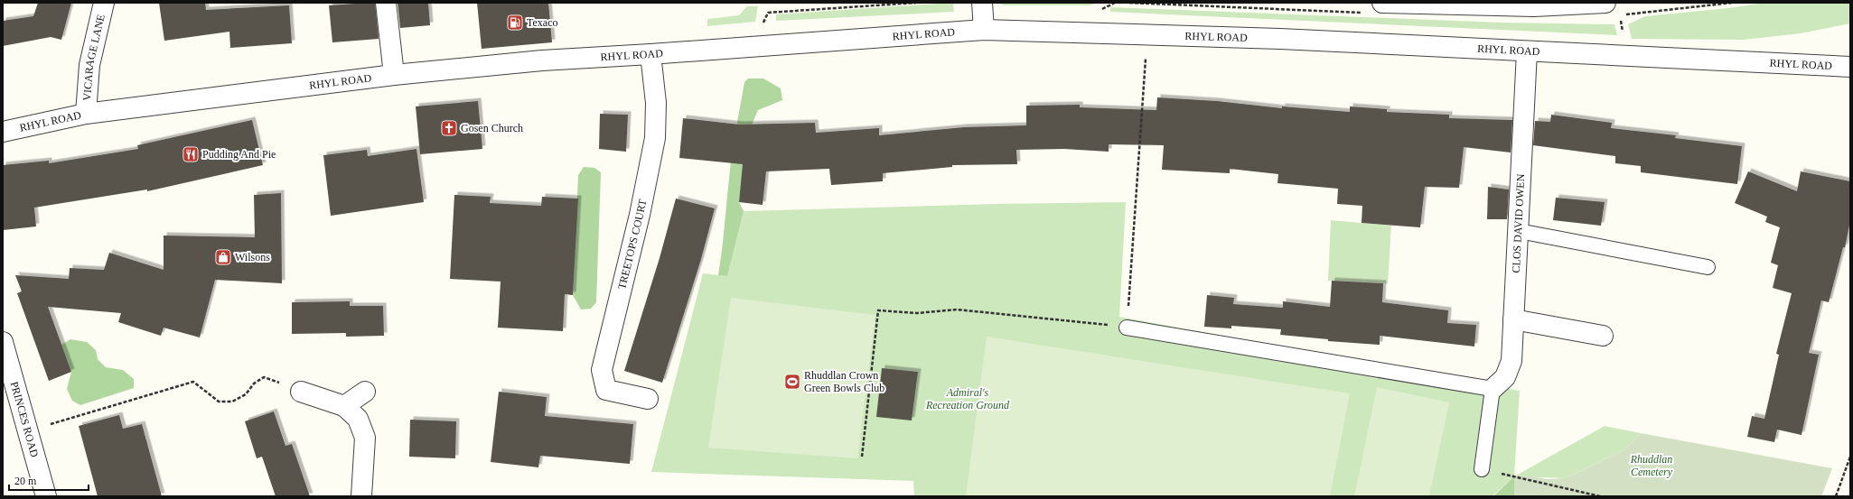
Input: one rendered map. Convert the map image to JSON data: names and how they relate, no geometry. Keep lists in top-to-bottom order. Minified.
{"streets":{"street":["RHYL ROAD","VICARAGE LANE","CLOS DAVID OWEN","TREETOPS COURT","PRINCES ROAD"]},"crossings":[["RHYL ROAD","VICARAGE LANE"],["RHYL ROAD","CLOS DAVID OWEN"],["RHYL ROAD","TREETOPS COURT"]],"parks":["Admiral's Recreation Ground","Rhuddlan Cemetery"],"places":{"fuel station":["Texaco"],"church":["Gosen Church"],"restaurant":["Pudding And Pie"],"shop":["Wilsons"],"sports":["Rhuddlan Crown Green Bowls Club"]},"scale_bar":"20 m"}
